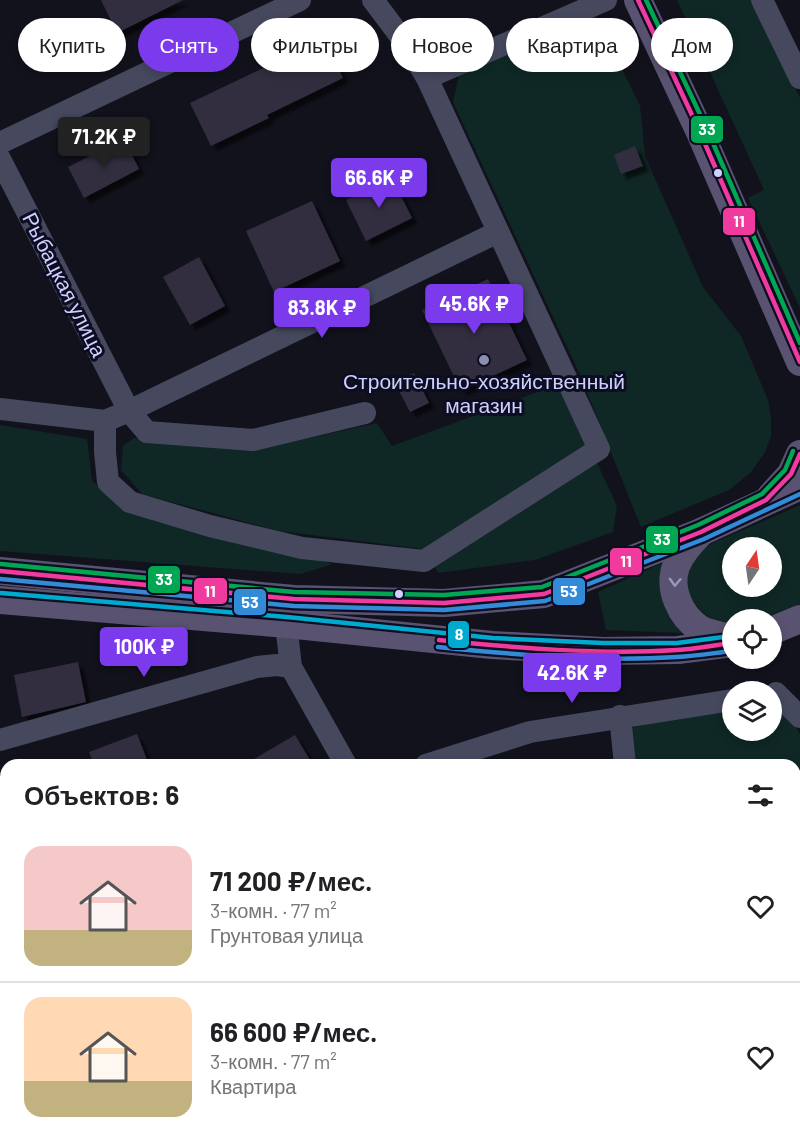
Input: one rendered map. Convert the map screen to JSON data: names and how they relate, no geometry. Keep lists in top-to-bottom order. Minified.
{"streets":{"street":["Рыбацкая улица"]},"places":["Строительно-хозяйственный магазин"],"lines":["transit line 11","transit line 33","transit line 53","transit line 8"],"north":"top","page":{"chip":["Купить","Снять","Фильтры","Новое","Квартира","Дом"],"price":["71.2K ₽","66.6K ₽","45.6K ₽","83.8K ₽","100K ₽","42.6K ₽"],"heading":"Объектов: 6","list":[{"name":"71 200 ₽/мес.","note":"3-комн. · 77 m² · Грунтовая улица"},{"name":"66 600 ₽/мес.","note":"3-комн. · 77 m² · Квартира"}]}}
